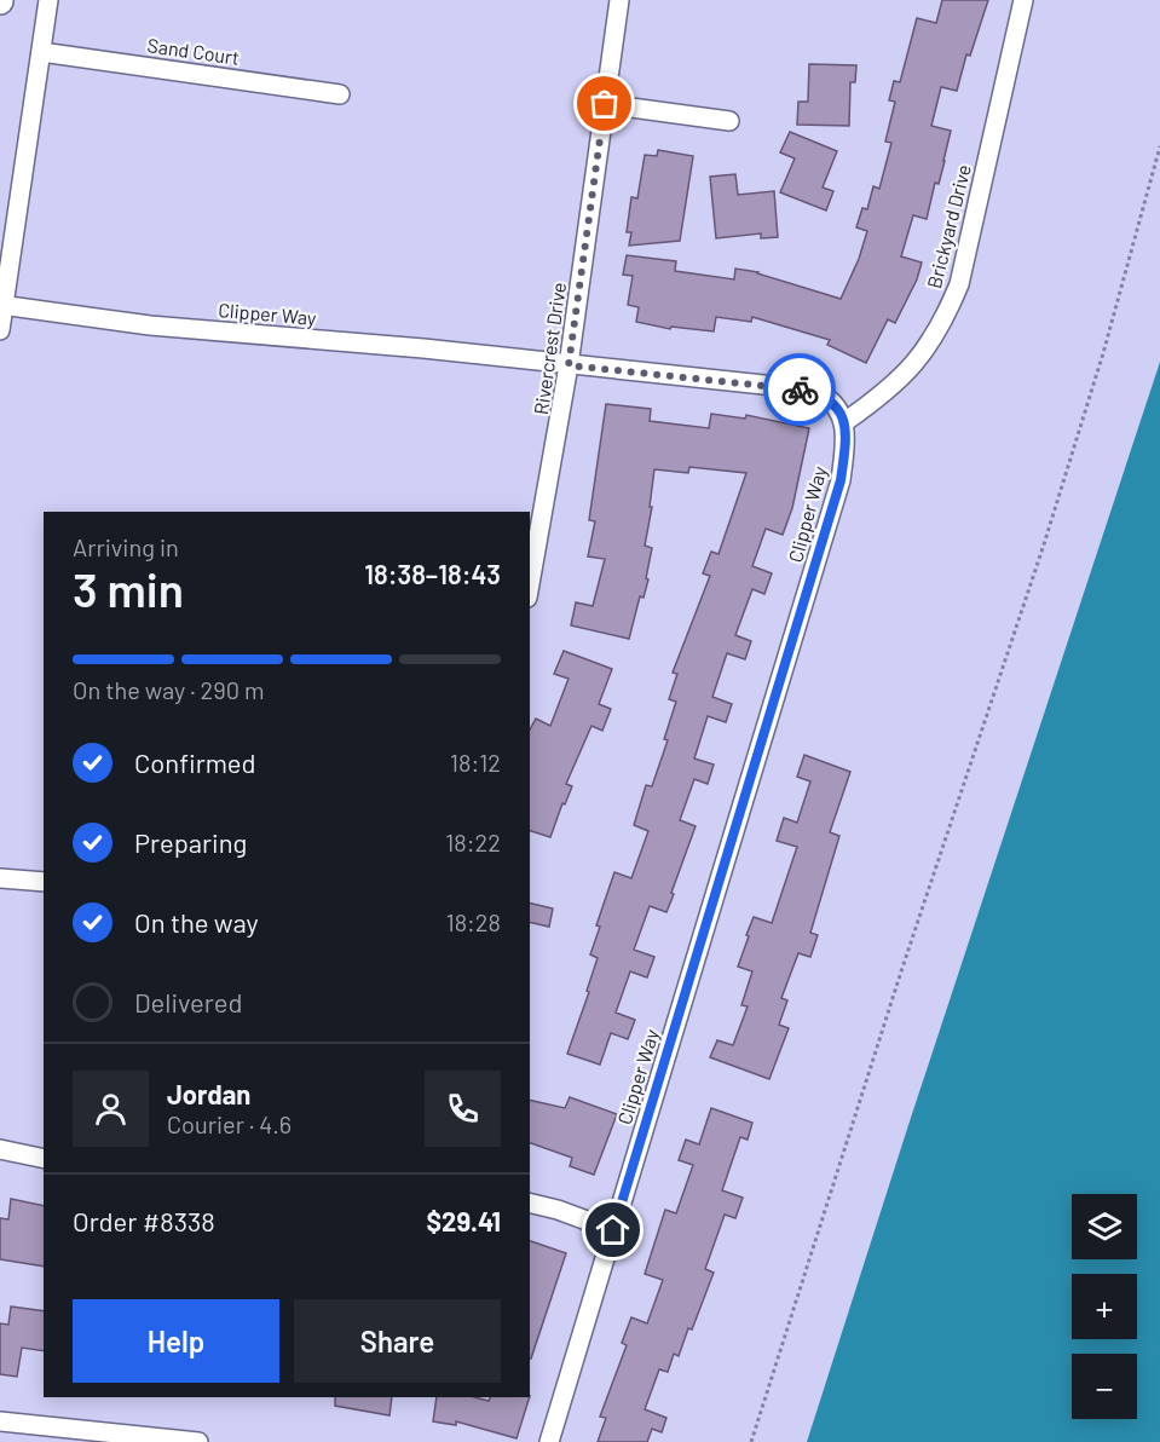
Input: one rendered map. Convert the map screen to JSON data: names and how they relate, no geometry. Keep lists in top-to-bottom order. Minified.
{"streets":{"street":["Sand Court","Brickyard Drive","Clipper Way","Rivercrest Drive"]},"crossings":[["Brickyard Drive","Clipper Way"],["Clipper Way","Rivercrest Drive"]],"page":{"heading":["3 min","Arriving in","18:38–18:43"],"panel":["Jordan","Courier · 4.6","Order #8338","$29.41"],"bar":"On the way · 290 m","list":[["Confirmed","18:12"],["Preparing","18:22"],["On the way","18:28"],"Delivered"],"map_buttons":["+","−"],"buttons":["Help","Share"]}}
